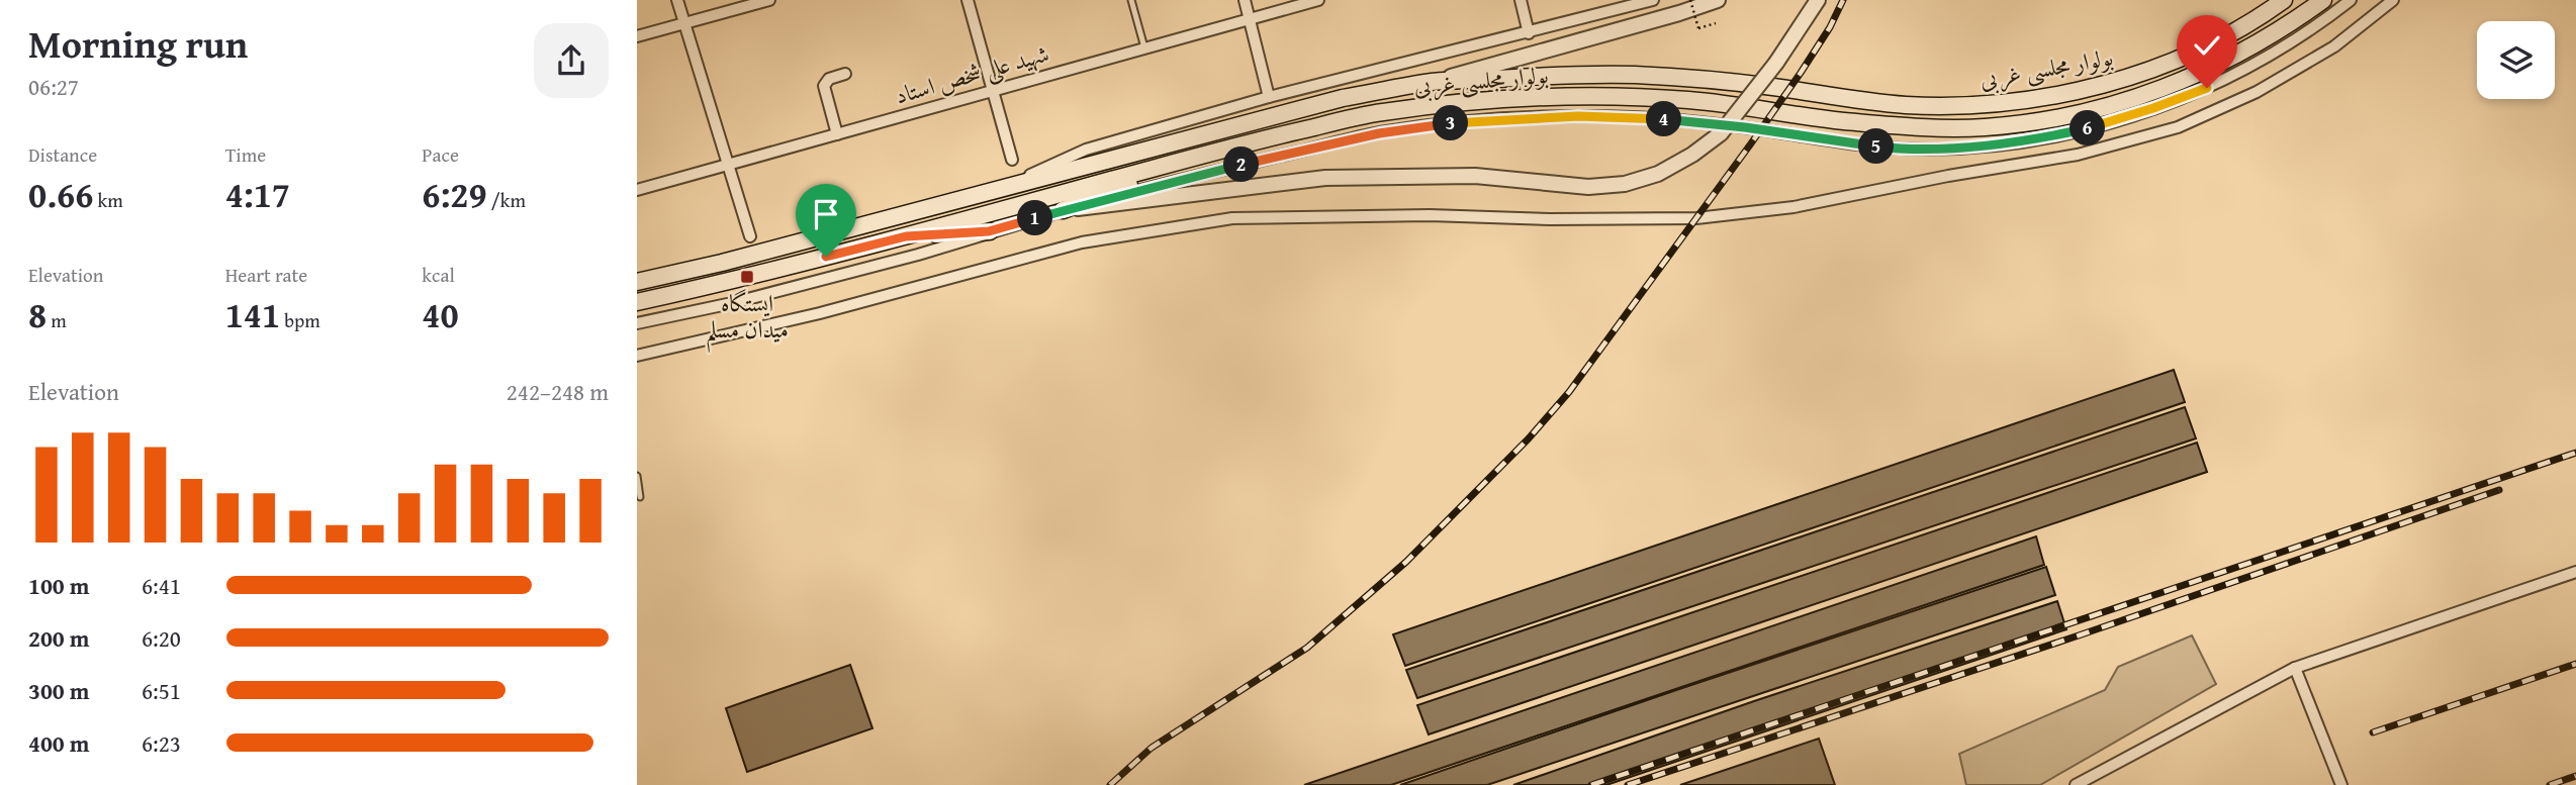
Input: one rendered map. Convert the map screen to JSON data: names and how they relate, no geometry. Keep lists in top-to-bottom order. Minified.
{"streets":{"main road":["بولوار مجلسی غربی"],"street":["شهید علی شخص استاد"]},"places":{"transit":["ایستگاه میدان مسلم"]},"page":{"heading":["Morning run","06:27"],"pins":["4","3","6","5","2","1"],"stats":[["Distance","0.66 km"],["Time","4:17"],["Pace","6:29 /km"],["Elevation","8 m"],["Heart rate","141 bpm"],["kcal","40"]],"chart":["Elevation","242–248 m"],"list":[{"name":"100 m","note":"6:41"},{"name":"200 m","note":"6:20"},{"name":"300 m","note":"6:51"},{"name":"400 m","note":"6:23"}]}}
